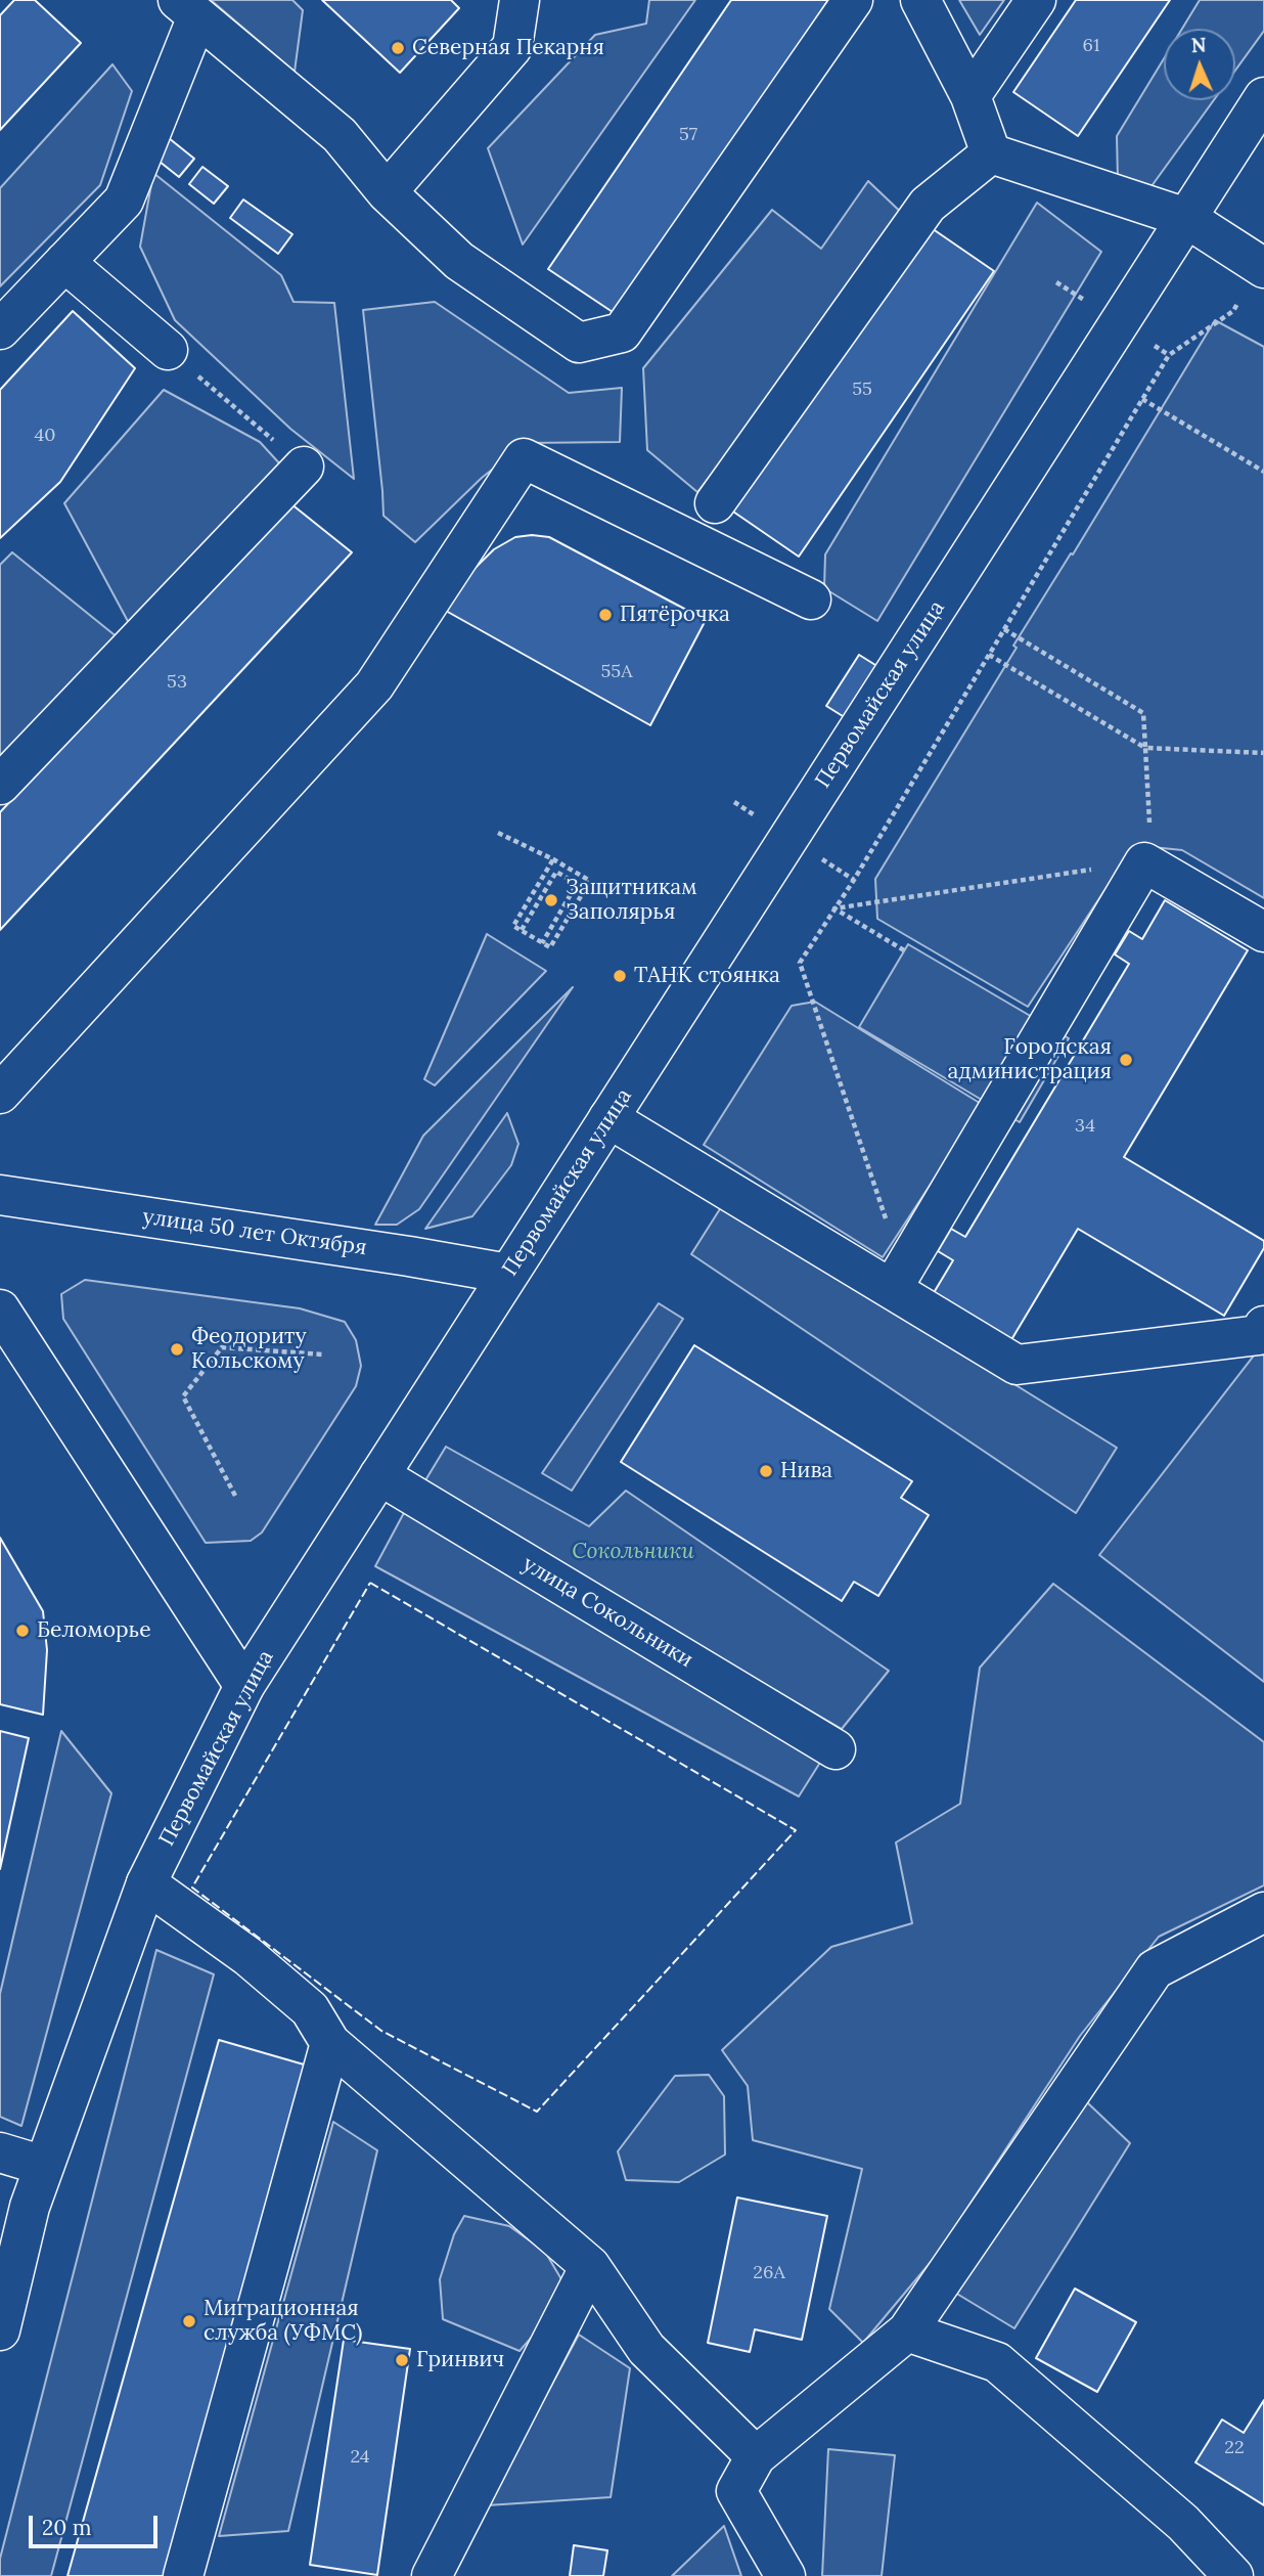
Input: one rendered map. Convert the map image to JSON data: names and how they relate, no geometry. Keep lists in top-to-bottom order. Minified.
{"streets":{"main road":["Первомайская улица","улица 50 лет Октября","улица Сокольники"]},"crossings":[["Первомайская улица","улица 50 лет Октября"],["Первомайская улица","улица Сокольники"]],"parks":["Сокольники"],"places":["Северная Пекарня","Пятёрочка","Защитникам Заполярья","ТАНК стоянка","Городская администрация","Феодориту Кольскому","Нива","Беломорье","Миграционная служба (УФМС)","Гринвич"],"house_numbers":["61","57","55","40","55А","53","34","26А","22","24"],"scale_bar":"20 m","north":"top"}
